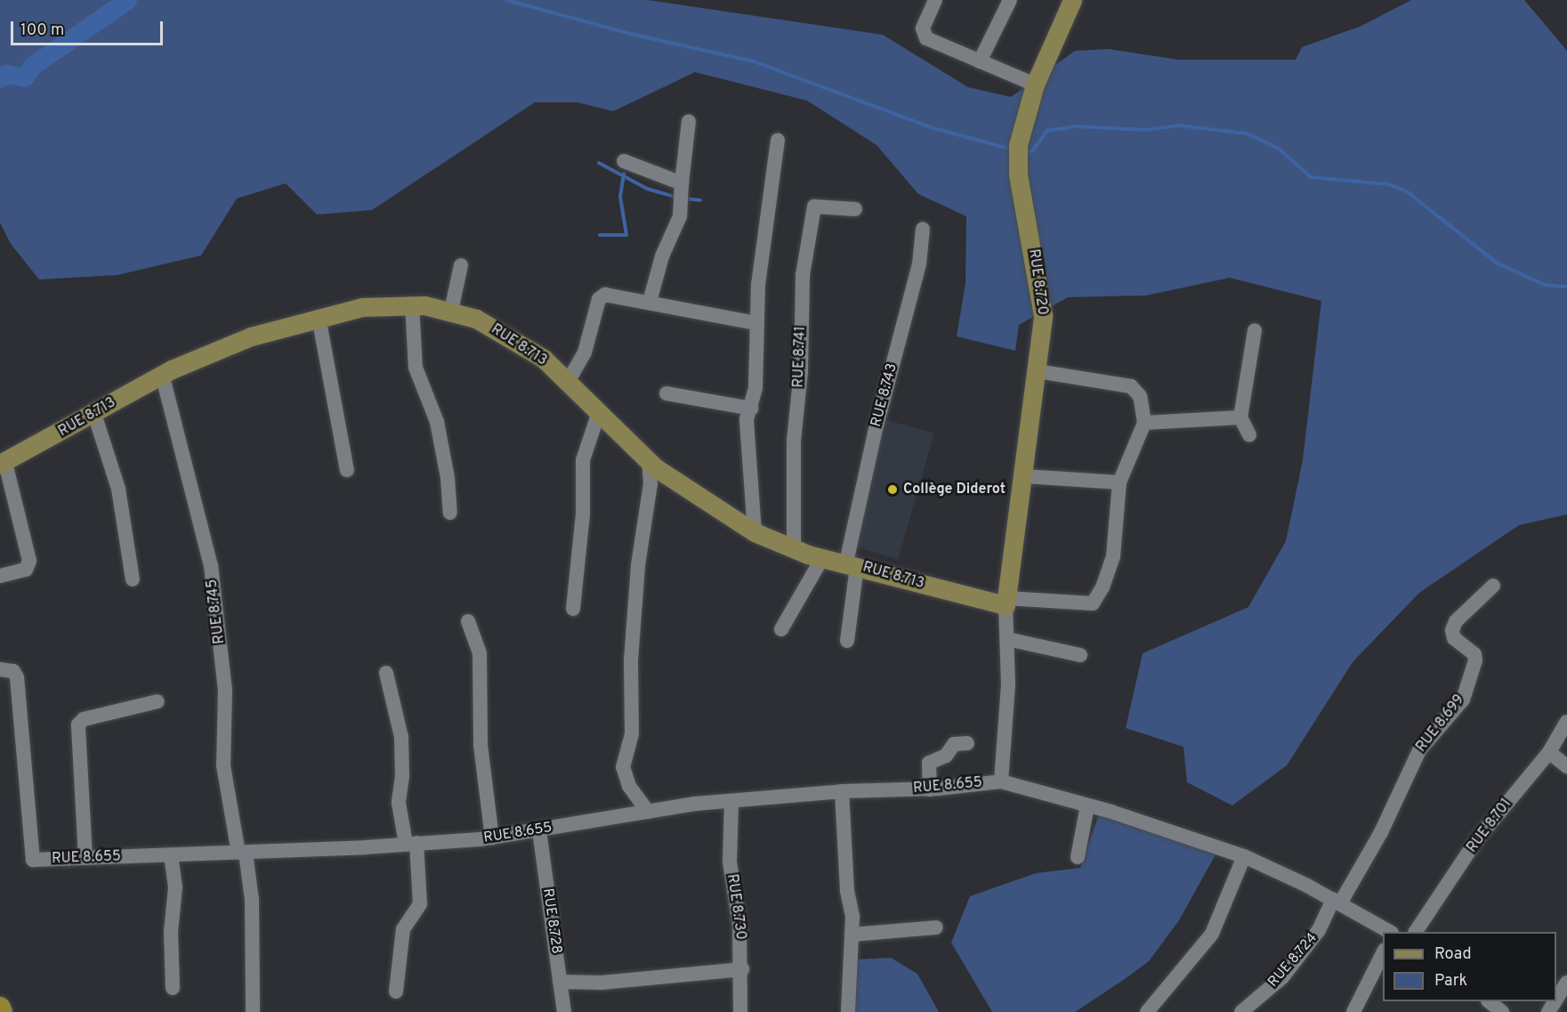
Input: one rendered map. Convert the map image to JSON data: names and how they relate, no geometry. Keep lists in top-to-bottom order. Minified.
{"streets":{"main road":["RUE 8.720","RUE 8.713"],"street":["RUE 8.741","RUE 8.743","RUE 8.745","RUE 8.699","RUE 8.655","RUE 8.701","RUE 8.730","RUE 8.728","RUE 8.724"]},"crossings":[["RUE 8.720","RUE 8.713"],["RUE 8.720","RUE 8.655"],["RUE 8.713","RUE 8.741"],["RUE 8.713","RUE 8.743"],["RUE 8.713","RUE 8.745"],["RUE 8.713","RUE 8.655"],["RUE 8.745","RUE 8.655"],["RUE 8.699","RUE 8.655"],["RUE 8.699","RUE 8.724"],["RUE 8.655","RUE 8.730"],["RUE 8.655","RUE 8.728"],["RUE 8.655","RUE 8.724"]],"places":["Collège Diderot"],"legend":["Road","Park"],"scale_bar":"100 m"}
